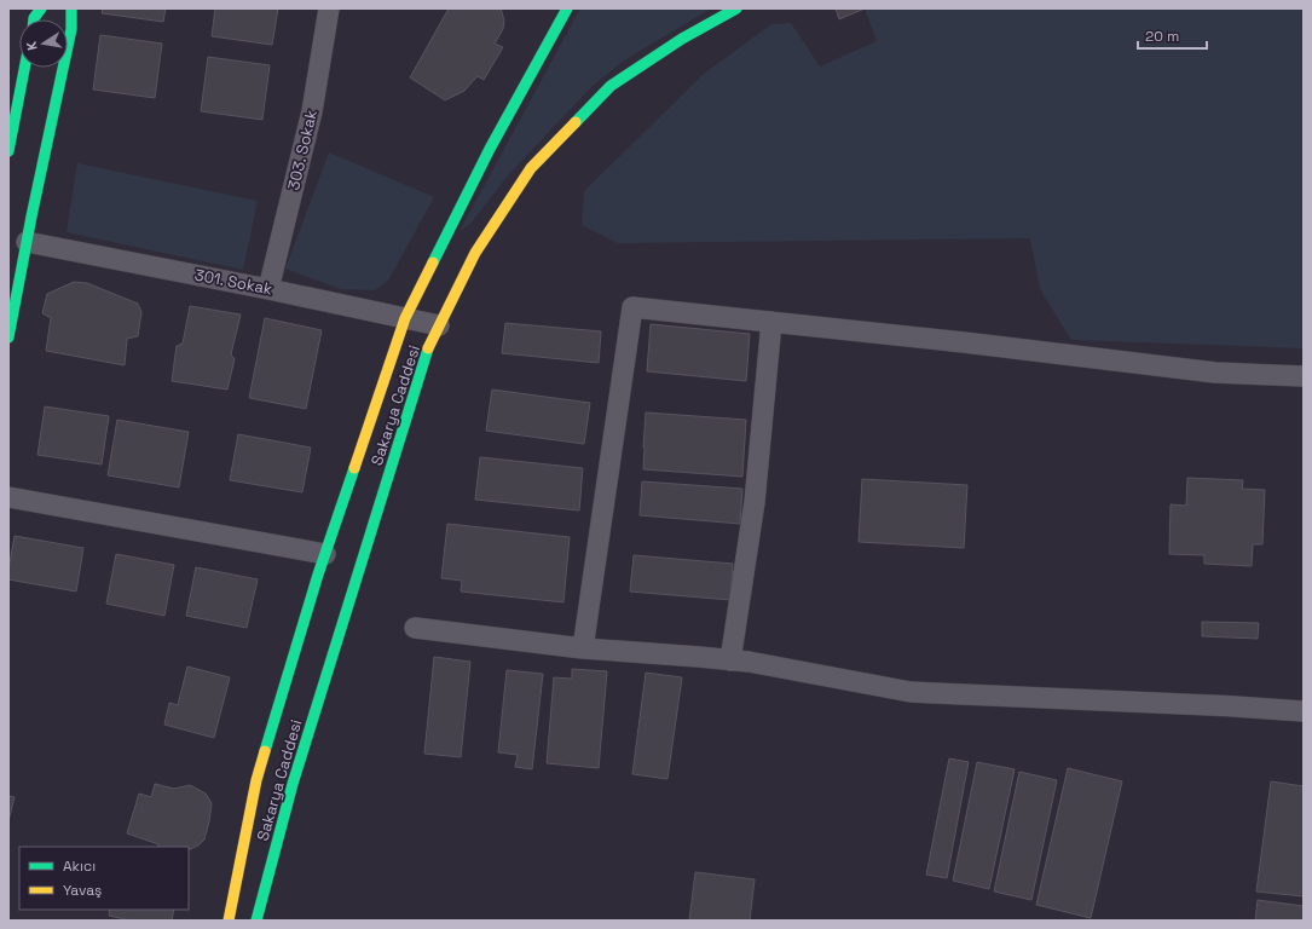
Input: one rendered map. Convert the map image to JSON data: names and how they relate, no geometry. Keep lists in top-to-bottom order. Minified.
{"streets":{"main road":["Sakarya Caddesi"],"street":["303. Sokak","301. Sokak"]},"crossings":[["303. Sokak","301. Sokak"],["301. Sokak","Sakarya Caddesi"]],"legend":["Akıcı","Yavaş"],"scale_bar":"20 m","north":"left"}
